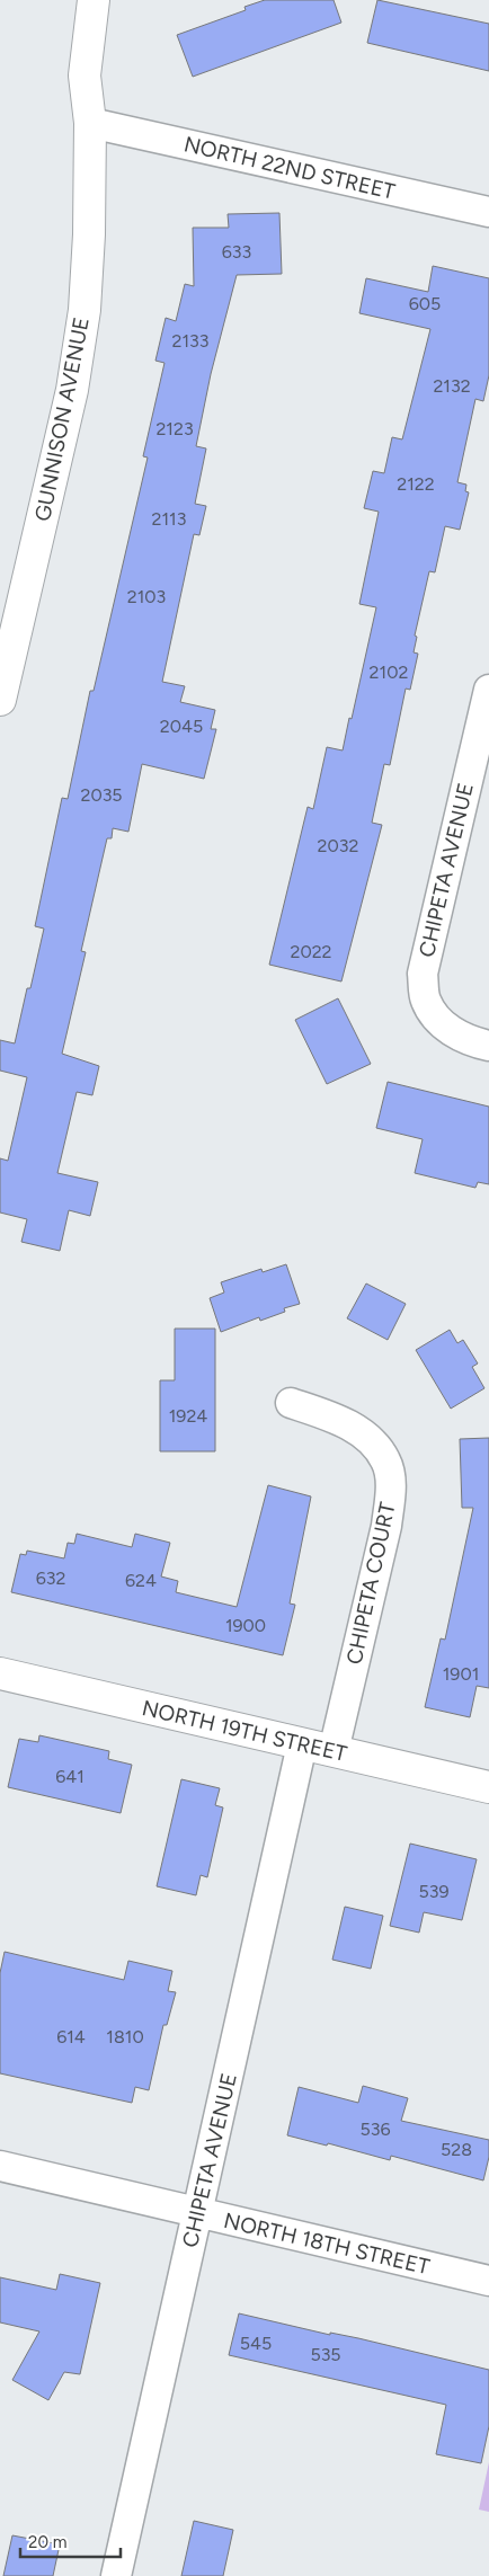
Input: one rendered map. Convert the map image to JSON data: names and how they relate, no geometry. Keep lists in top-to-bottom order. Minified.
{"streets":{"street":["NORTH 22ND STREET","GUNNISON AVENUE","CHIPETA AVENUE","CHIPETA COURT","NORTH 19TH STREET","NORTH 18TH STREET"]},"crossings":[["NORTH 22ND STREET","GUNNISON AVENUE"],["CHIPETA AVENUE","NORTH 19TH STREET"],["CHIPETA AVENUE","NORTH 18TH STREET"],["CHIPETA COURT","NORTH 19TH STREET"]],"house_numbers":["633","605","2133","2132","2123","2122","2113","2103","2102","2045","2035","2032","2022","1924","632","624","1900","1901","641","539","614","1810","536","528","545","535"],"scale_bar":"20 m"}
